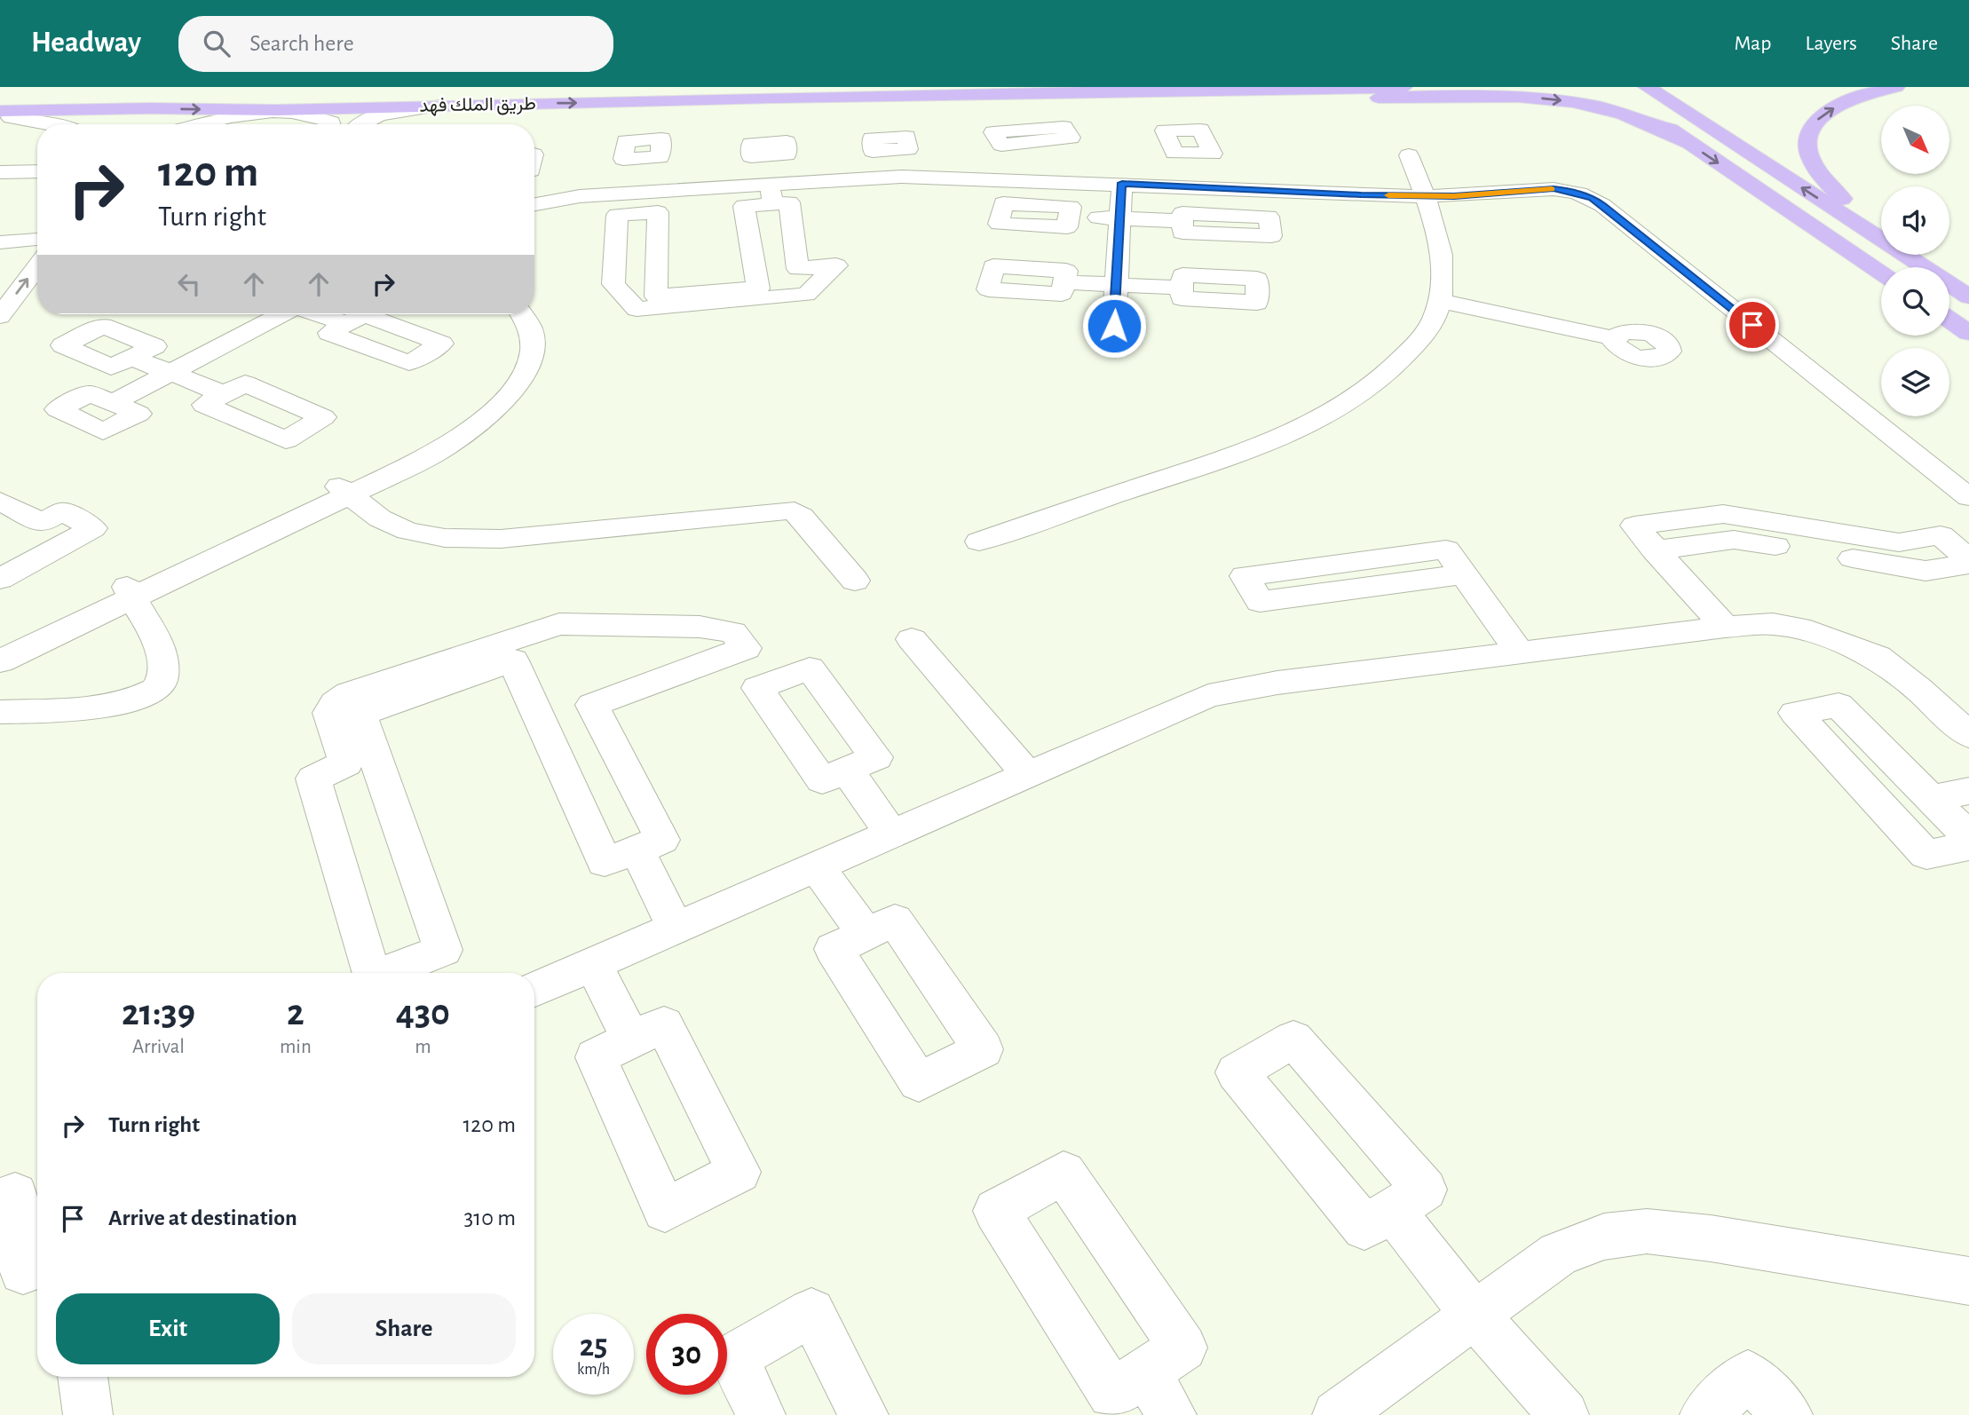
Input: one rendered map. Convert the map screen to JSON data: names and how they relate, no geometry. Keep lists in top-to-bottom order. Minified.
{"streets":{"highway":["طريق الملك فهد"]},"north":"bottom right","page":{"header":"Headway","search":"Search here","nav":["Map","Layers","Share"],"turn":["120 m","Turn right"],"eta":["21:39","Arrival","2","min","430","m"],"list":[{"name":"Turn right","value":"120 m"},{"name":"Arrive at destination","value":"310 m"}],"buttons":["Exit","Share"],"speed":"25 km/h","limit":"30"}}
